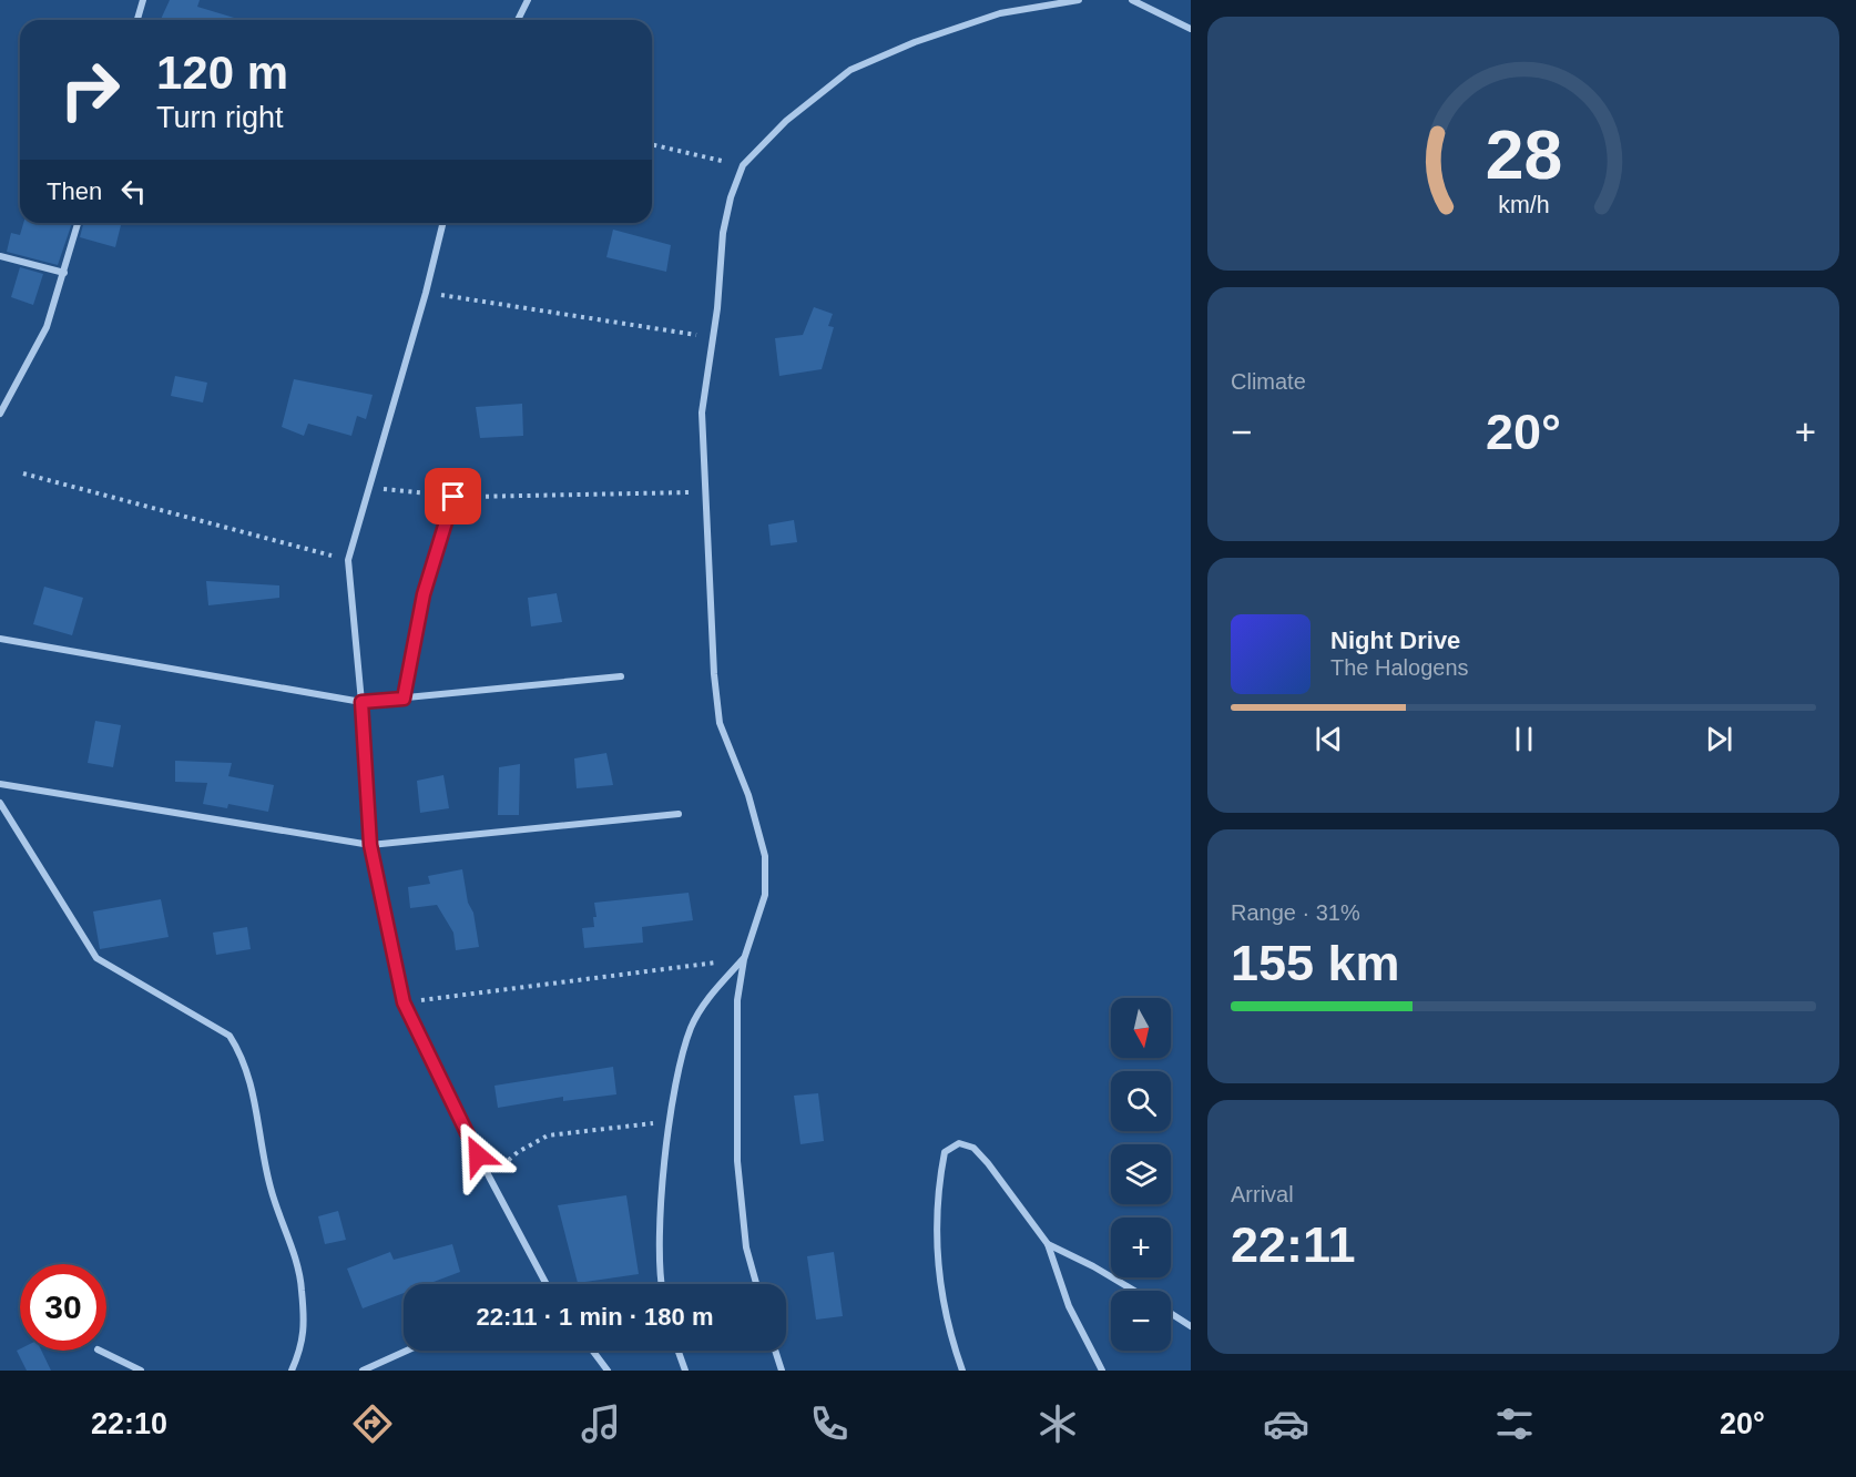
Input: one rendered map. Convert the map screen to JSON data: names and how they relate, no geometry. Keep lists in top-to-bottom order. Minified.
{"north":"bottom","page":{"turn":["120 m","Turn right"],"then":"Then","tile":["Climate",["Range · 31%","155 km"],["Arrival","22:11"]],"heat":["−","20°","+"],"song":["Night Drive","The Halogens"],"map_buttons":["+","−"],"limit":"30","trip":"22:11 · 1 min · 180 m","tabs":["22:10","20°"],"gauge":["28","km/h"]}}
